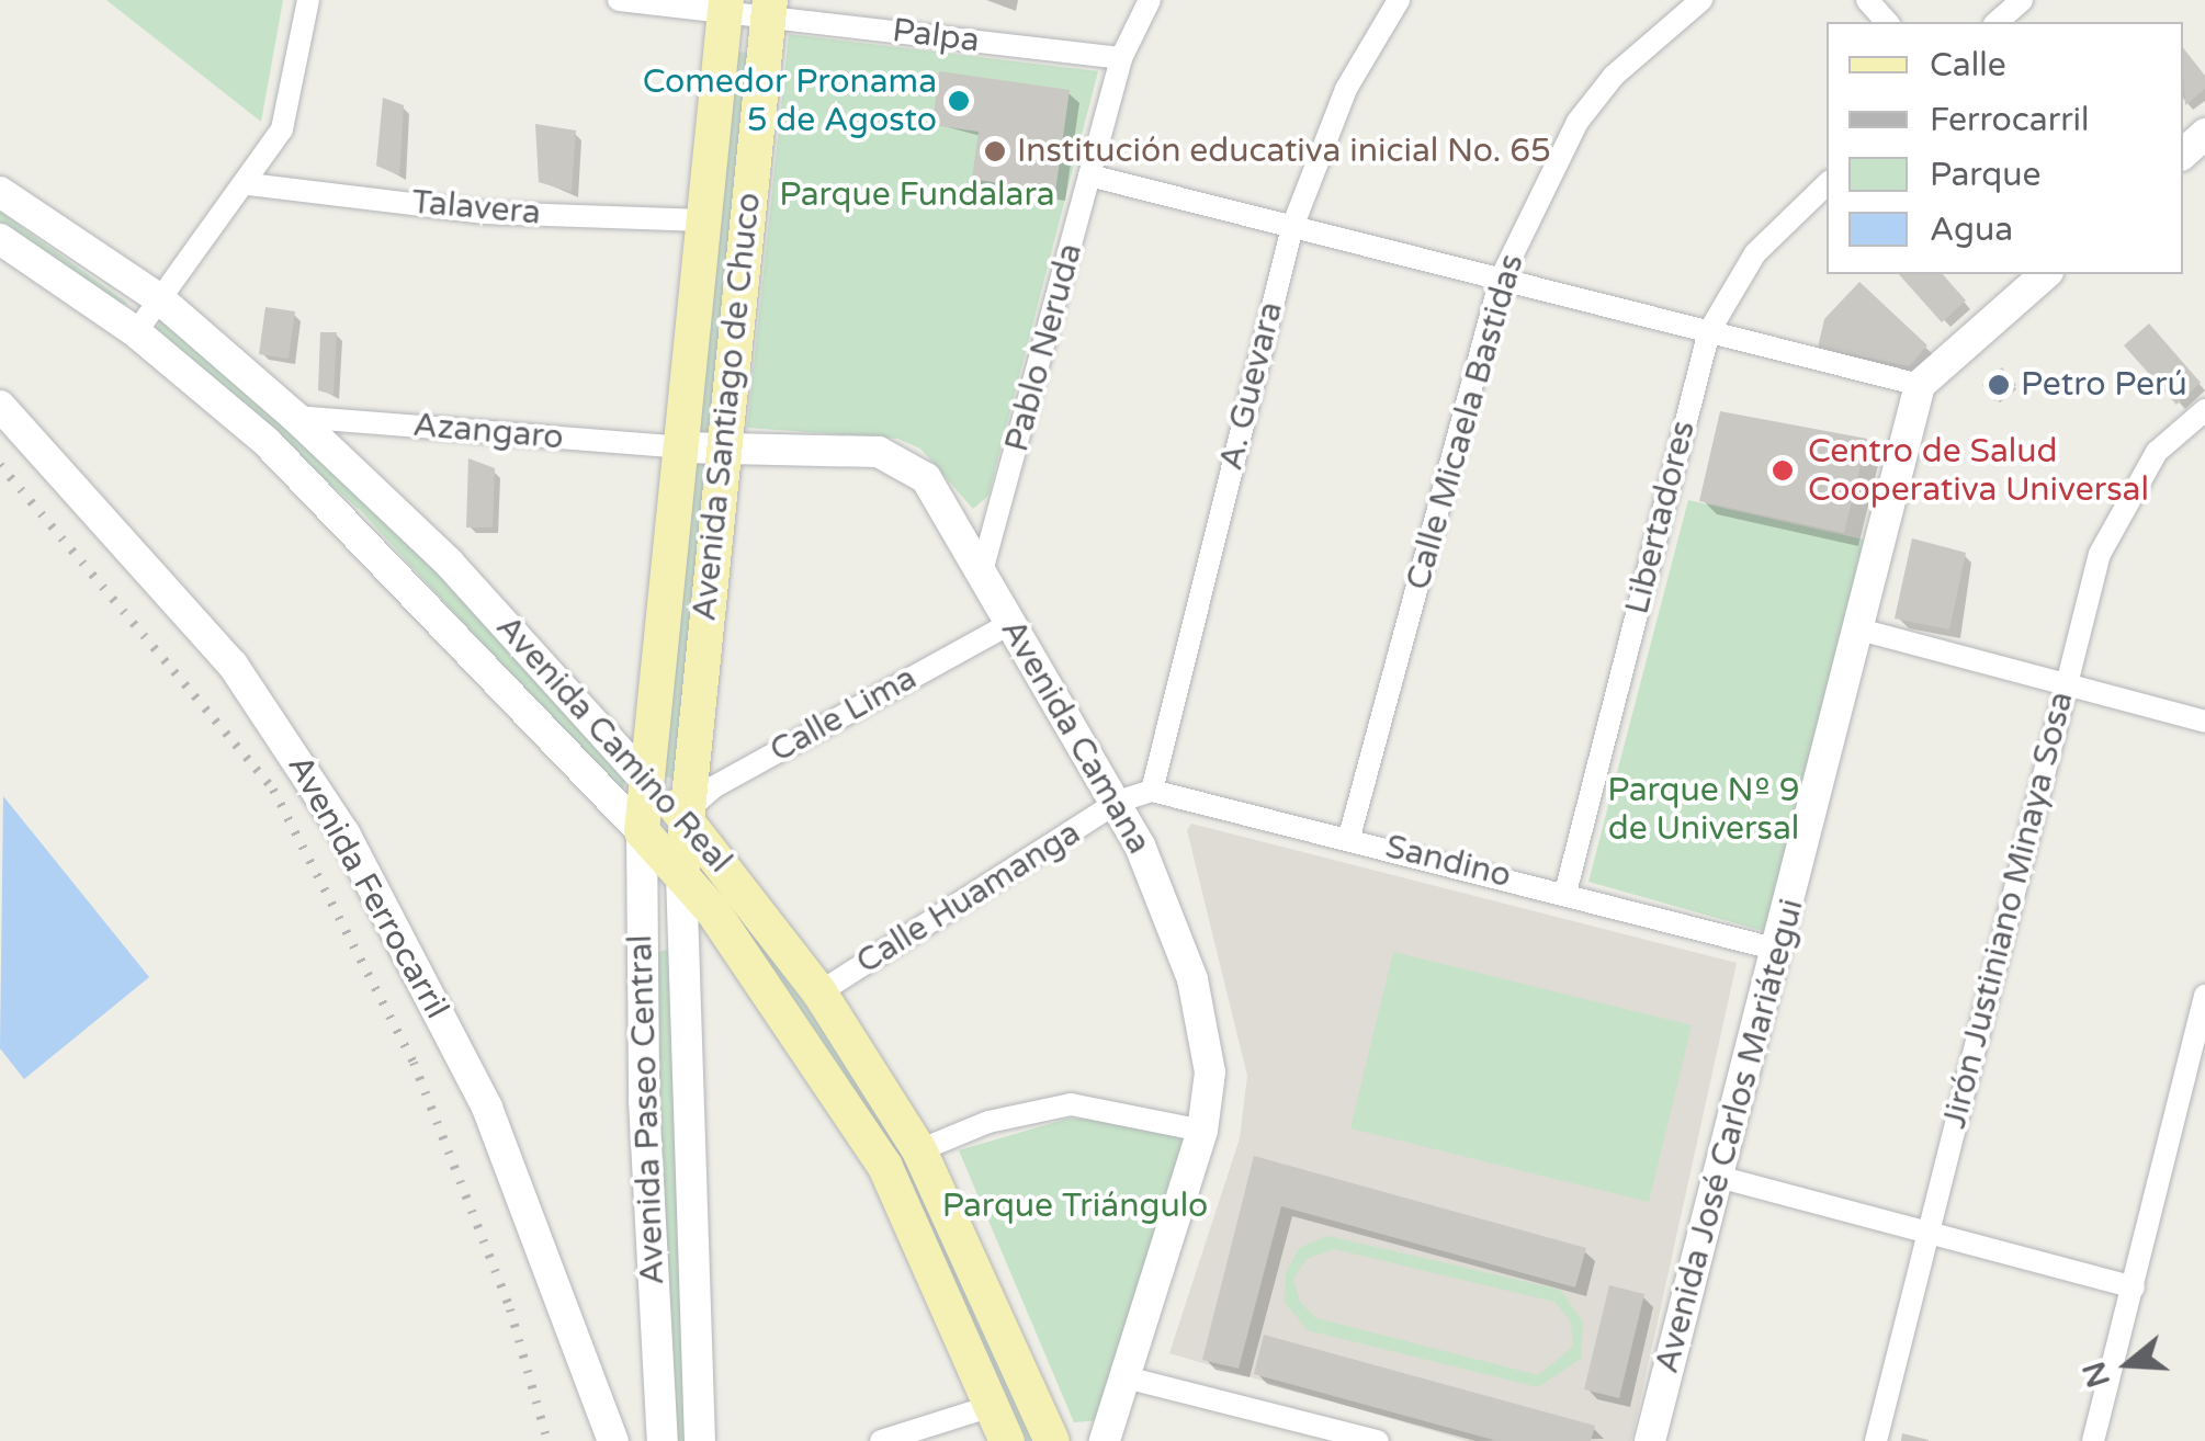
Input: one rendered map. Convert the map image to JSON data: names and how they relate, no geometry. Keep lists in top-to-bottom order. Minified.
{"streets":{"main road":["Avenida Santiago de Chuco","Avenida Camino Real","Avenida Paseo Central"],"street":["Palpa","Talavera","Pablo Neruda","A. Guevara","Calle Micaela Bastidas","Azangaro","Libertadores","Calle Lima","Avenida Camana","Sandino","Avenida Ferrocarril","Calle Huamanga","Jirón Justiniano Minaya Sosa","Avenida José Carlos Mariátegui"]},"crossings":[["Palpa","Pablo Neruda"],["Palpa","Avenida Santiago de Chuco"],["Talavera","Avenida Santiago de Chuco"],["Pablo Neruda","Avenida Camana"],["A. Guevara","Sandino"],["Avenida Santiago de Chuco","Azangaro"],["Avenida Santiago de Chuco","Calle Lima"],["Avenida Santiago de Chuco","Avenida Camana"],["Avenida Santiago de Chuco","Avenida Camino Real"],["Avenida Santiago de Chuco","Avenida Paseo Central"],["Calle Micaela Bastidas","Sandino"],["Azangaro","Avenida Camana"],["Azangaro","Avenida Camino Real"],["Libertadores","Sandino"],["Calle Lima","Avenida Camana"],["Calle Lima","Avenida Camino Real"],["Calle Lima","Avenida Paseo Central"],["Avenida Camana","Calle Huamanga"],["Avenida Camino Real","Calle Huamanga"],["Avenida Camino Real","Avenida Paseo Central"],["Sandino","Avenida José Carlos Mariátegui"]],"parks":["Parque Fundalara","Parque Nº 9 de Universal","Parque Triángulo"],"places":["Comedor Pronama 5 de Agosto","Institución educativa inicial No. 65","Petro Perú","Centro de Salud Cooperativa Universal"],"legend":["Calle","Ferrocarril","Parque","Agua"],"north":"left"}
